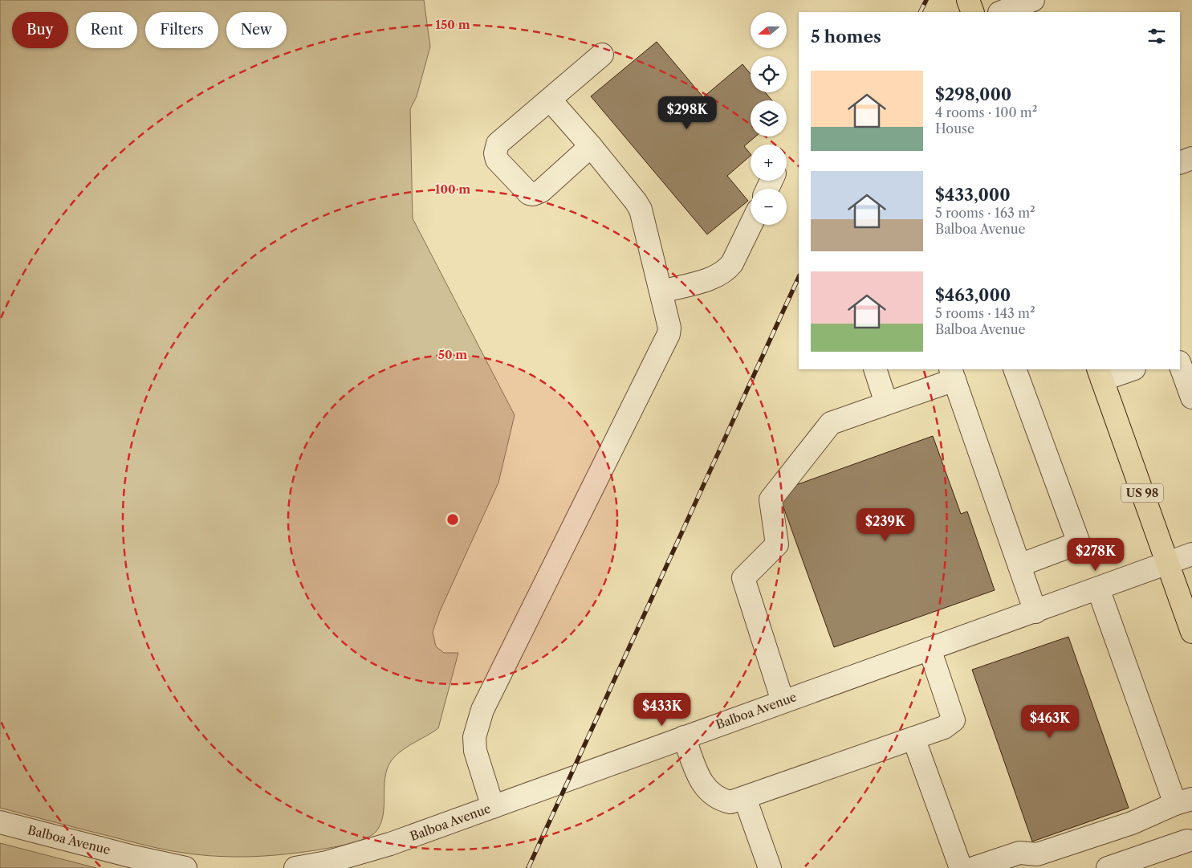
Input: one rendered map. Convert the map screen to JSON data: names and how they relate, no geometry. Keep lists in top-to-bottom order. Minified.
{"streets":{"highway":["US 98"],"street":["Balboa Avenue"]},"crossings":[["US 98","Balboa Avenue"]],"north":"left","page":{"map_buttons":["+","−"],"chip":["Buy","Rent","Filters","New"],"heading":"5 homes","list":[{"name":"$298,000","note":"4 rooms · 100 m² · House"},{"name":"$433,000","note":"5 rooms · 163 m² · Balboa Avenue"},{"name":"$463,000","note":"5 rooms · 143 m² · Balboa Avenue"}],"price":["$298K","$239K","$278K","$433K","$463K"]},"rings":["150 m","100 m","50 m"]}
